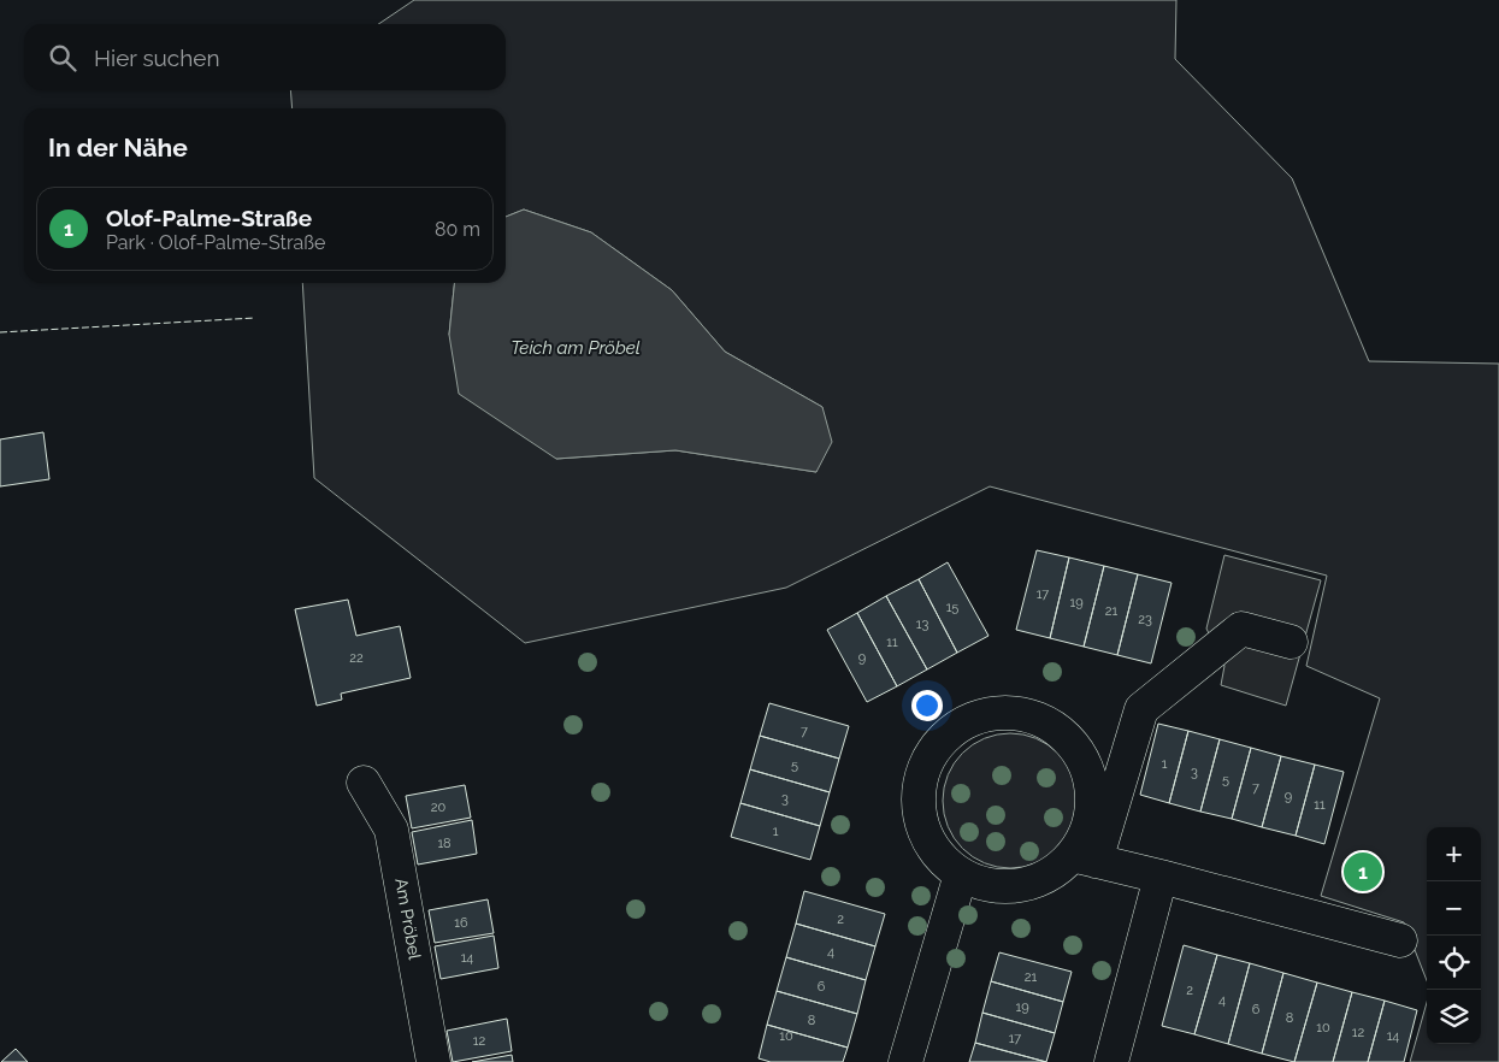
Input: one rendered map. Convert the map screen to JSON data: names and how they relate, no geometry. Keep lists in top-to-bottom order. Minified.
{"streets":{"street":["Am Pröbel"]},"water":["Teich am Pröbel"],"house_numbers":["17","19","15","21","23","13","11","22","9","7","1","5","3","5","7","9","3","11","20","1","18","2","16","4","14","21","6","2","4","19","6","8","8","10","12","10","14","17","12"],"page":{"search":"Hier suchen","heading":"In der Nähe","list":[{"mark":"1","name":"Olof-Palme-Straße","note":"Park · Olof-Palme-Straße","value":"80 m"}],"map_buttons":["+","−"],"pins":"1"}}
